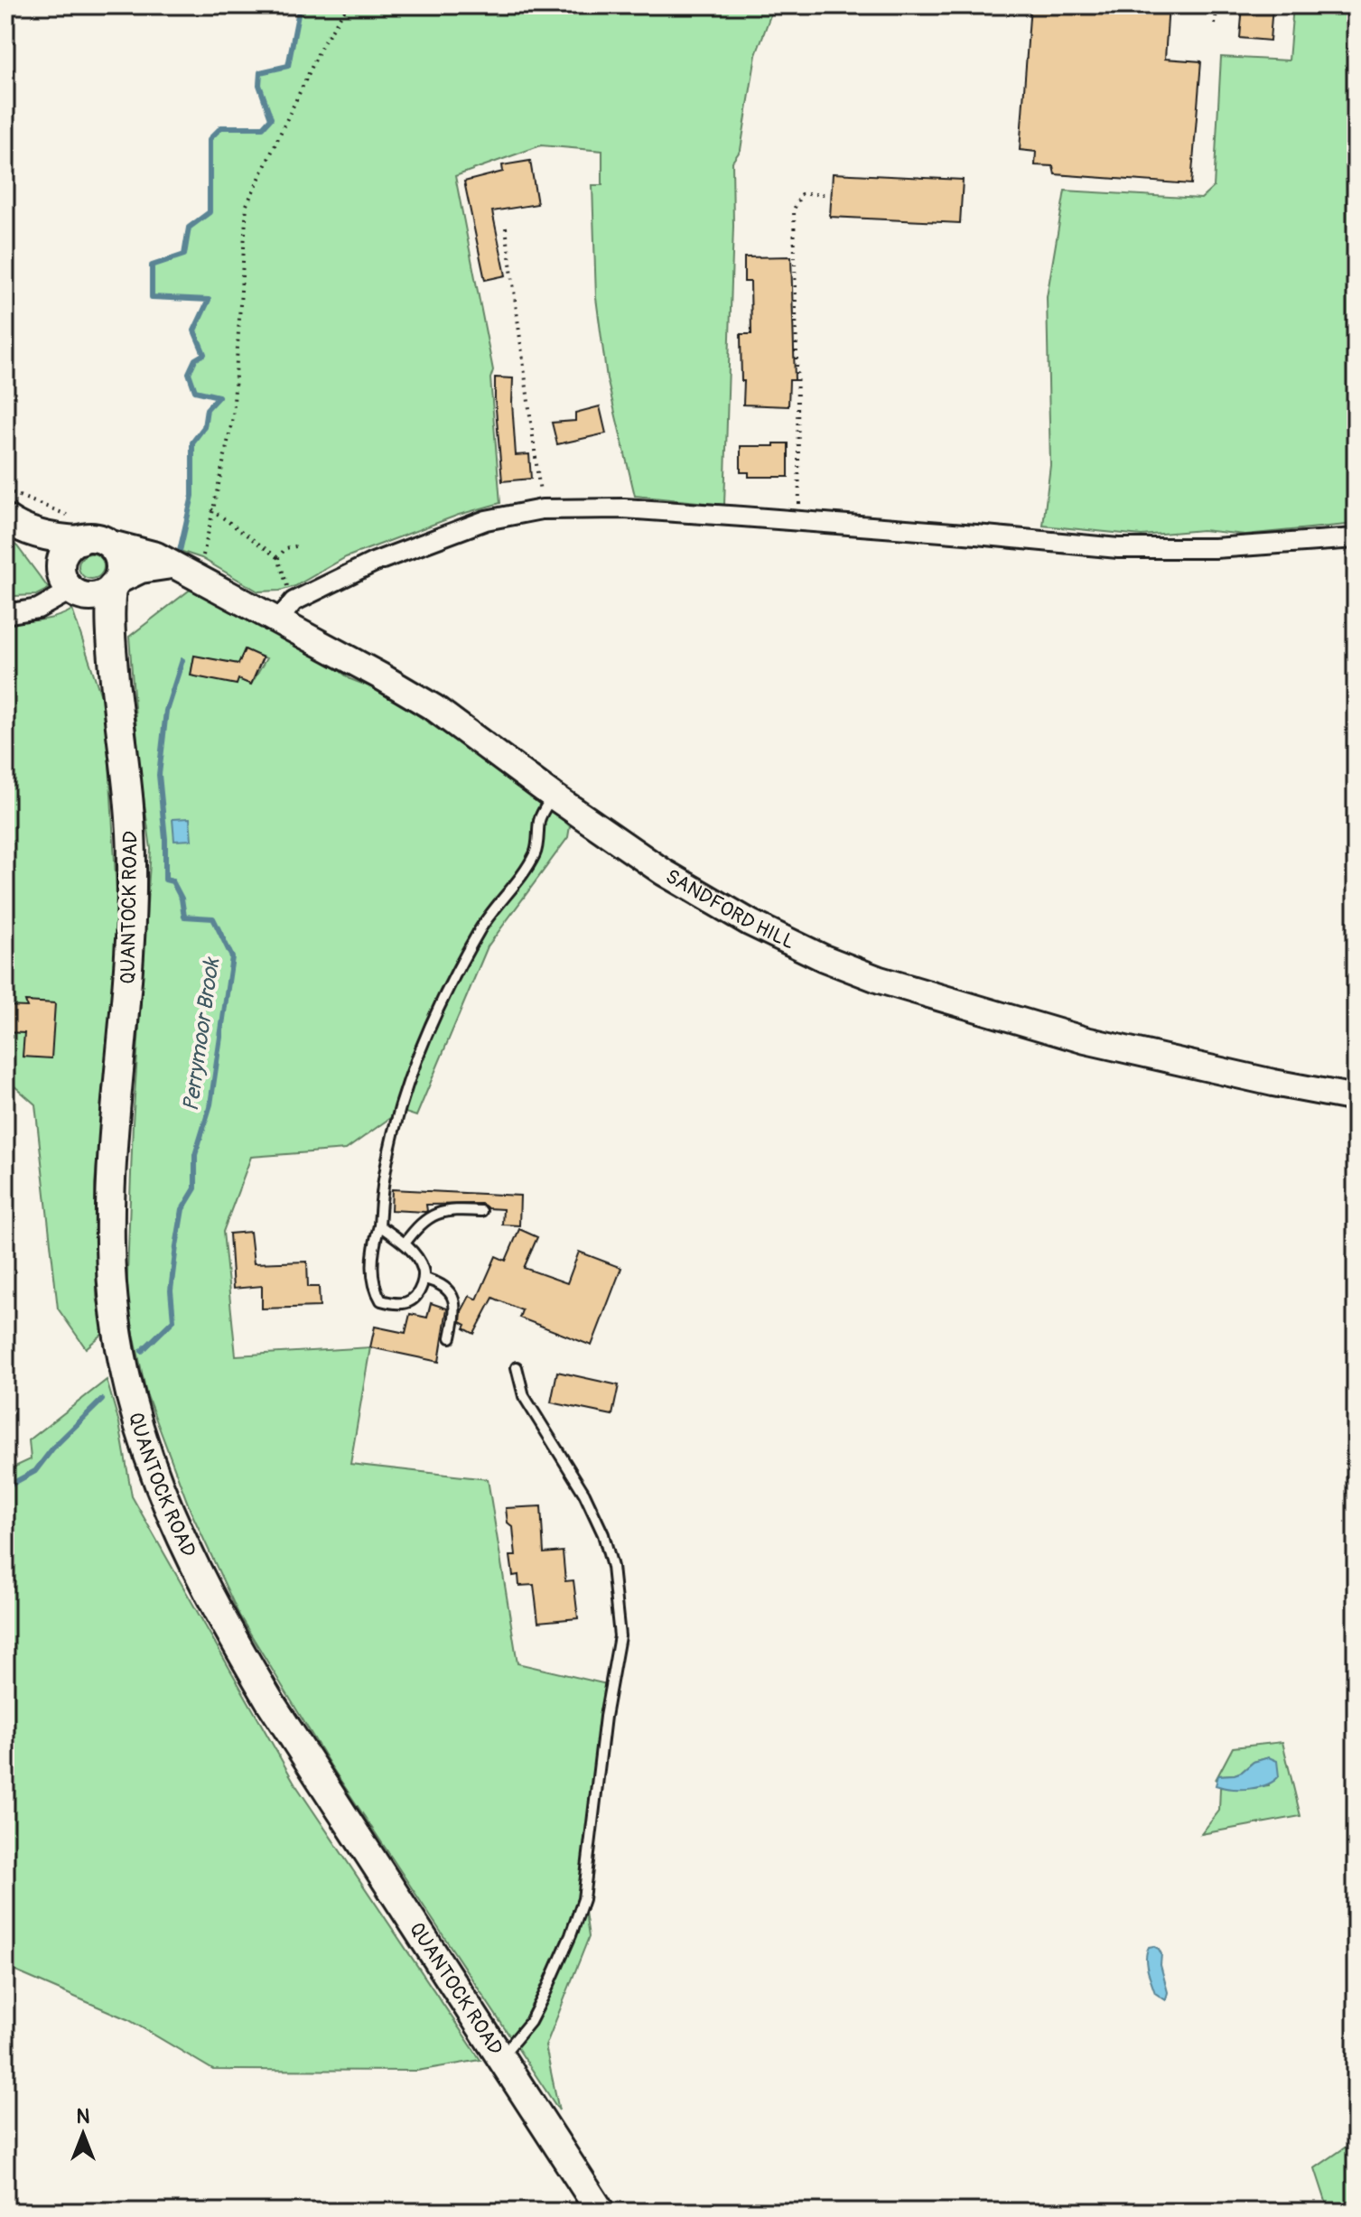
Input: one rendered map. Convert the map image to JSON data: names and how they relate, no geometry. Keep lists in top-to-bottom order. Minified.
{"streets":{"main road":["QUANTOCK ROAD","SANDFORD HILL"]},"crossings":[["QUANTOCK ROAD","SANDFORD HILL"]],"water":["Perrymoor Brook"],"north":"top"}
